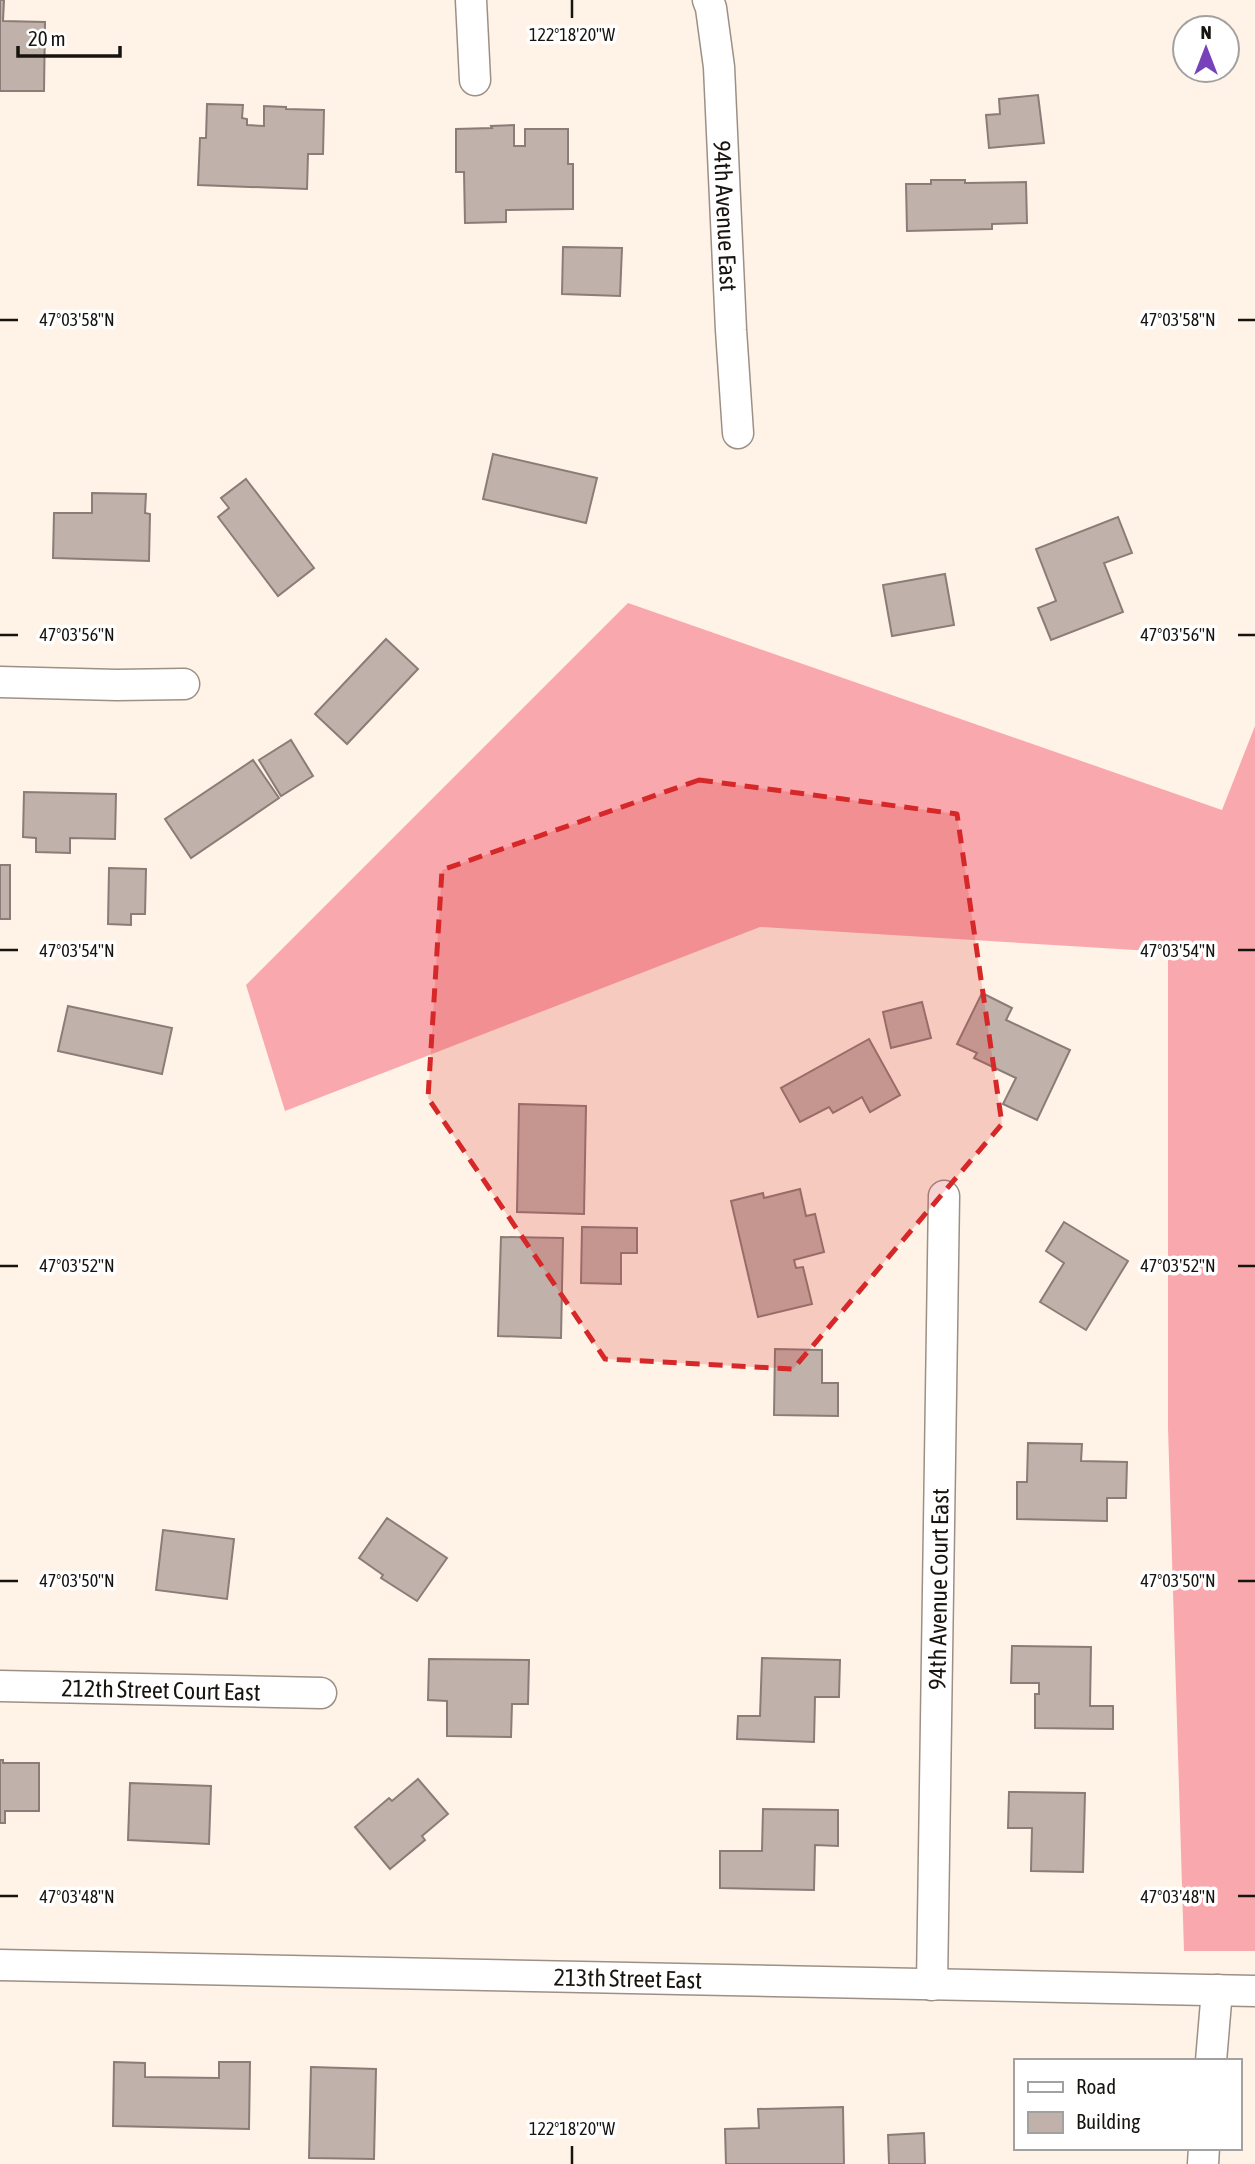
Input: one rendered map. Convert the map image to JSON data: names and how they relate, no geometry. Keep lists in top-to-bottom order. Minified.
{"streets":{"street":["94th Avenue East","94th Avenue Court East","212th Street Court East","213th Street East"]},"crossings":[["94th Avenue Court East","213th Street East"]],"legend":["Road","Building"],"scale_bar":"20 m","north":"top","coordinates":["122°18'20\"W","47°03'58\"N","47°03'56\"N","47°03'54\"N","47°03'52\"N","47°03'50\"N","47°03'48\"N"]}
